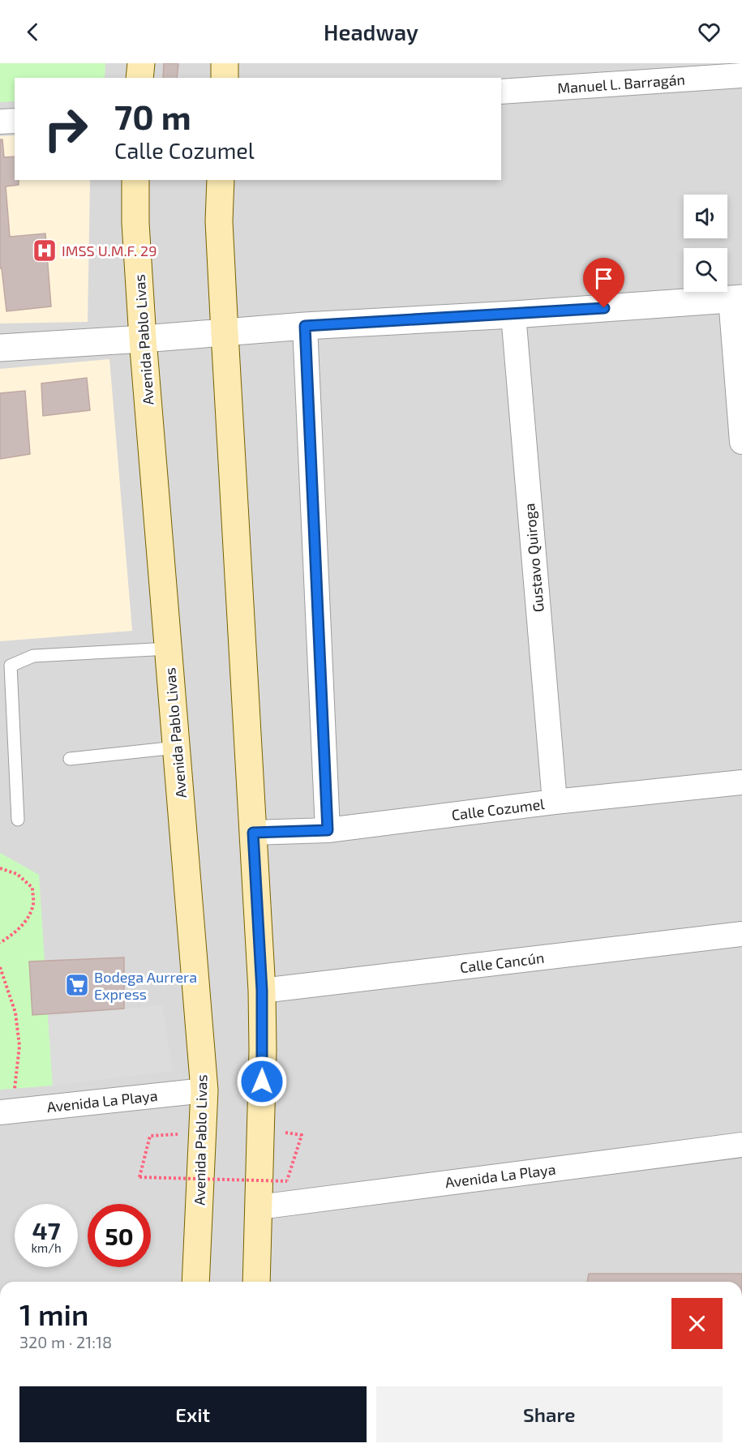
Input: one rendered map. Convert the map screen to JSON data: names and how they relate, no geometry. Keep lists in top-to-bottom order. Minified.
{"streets":{"main road":["Avenida Pablo Livas"],"street":["Manuel L. Barragán","Gustavo Quiroga","Calle Cozumel","Calle Cancún","Avenida La Playa"]},"crossings":[["Avenida Pablo Livas","Avenida La Playa"],["Gustavo Quiroga","Calle Cozumel"]],"places":{"hospital":["IMSS U.M.F. 29"],"supermarket":["Bodega Aurrera Express"]},"page":{"header":"Headway","turn":["70 m","Calle Cozumel"],"speed":"47 km/h","limit":"50","heading":["1 min","320 m · 21:18"],"buttons":["Exit","Share"]}}
